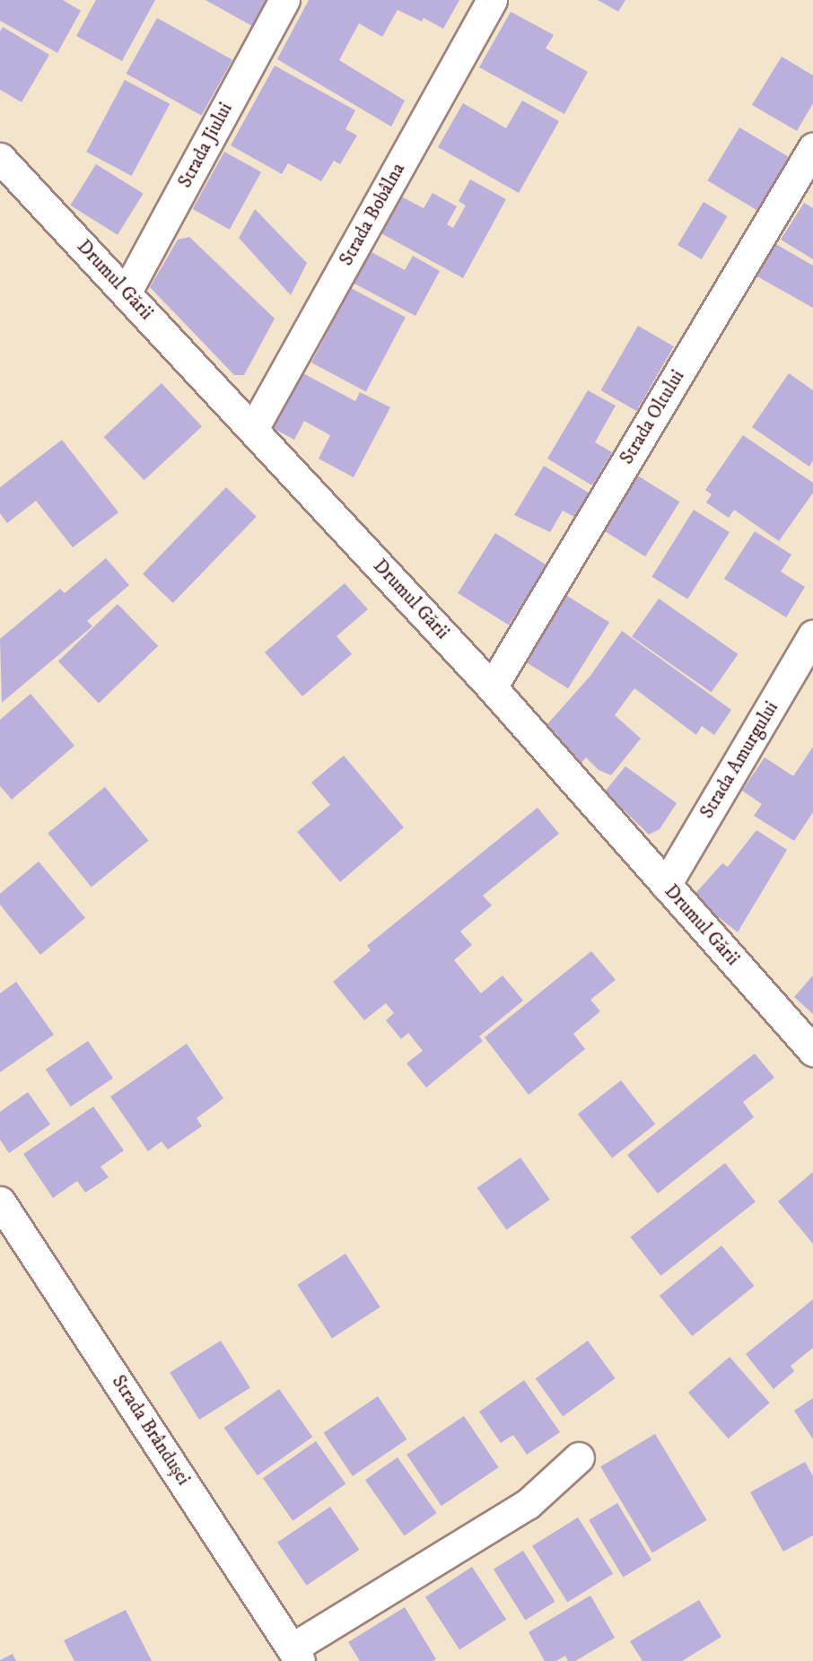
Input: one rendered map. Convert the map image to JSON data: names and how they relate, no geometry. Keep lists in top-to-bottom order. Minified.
{"streets":{"street":["Strada Jiului","Strada Bobâlna","Drumul Gării","Strada Oltului","Strada Amurgului","Strada Brândușei"]},"crossings":[["Strada Jiului","Drumul Gării"],["Strada Bobâlna","Drumul Gării"],["Drumul Gării","Strada Oltului"],["Drumul Gării","Strada Amurgului"]]}
